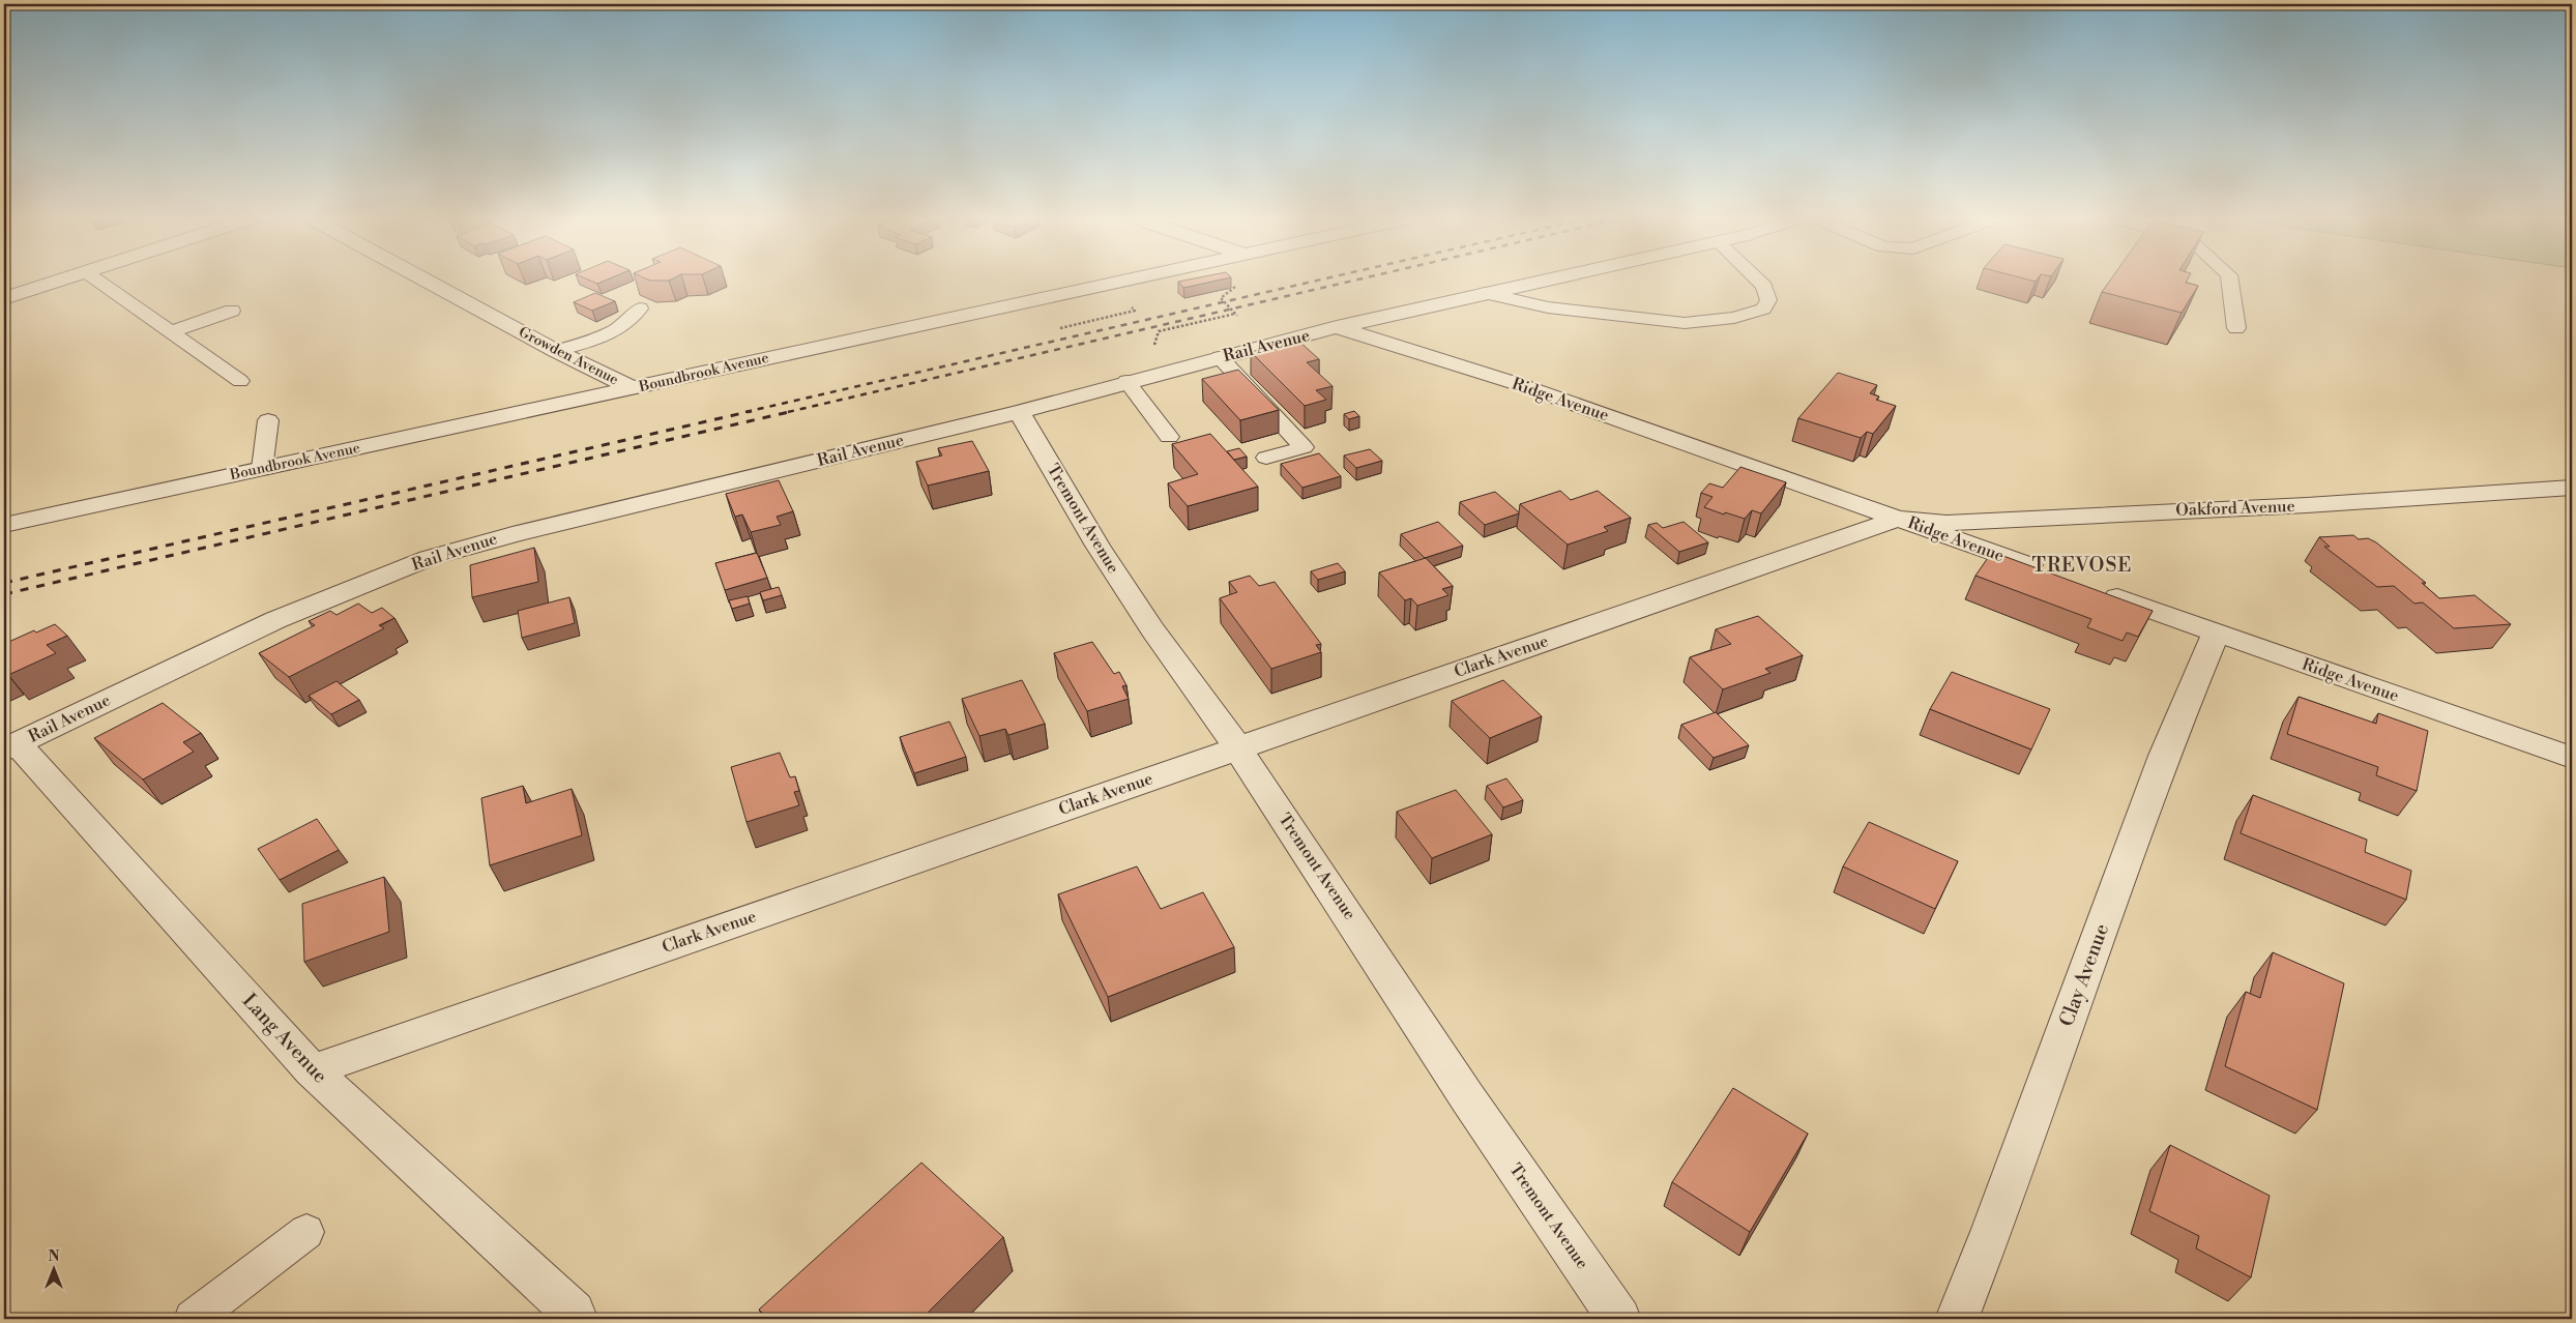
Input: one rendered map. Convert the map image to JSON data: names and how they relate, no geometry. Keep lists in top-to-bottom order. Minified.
{"streets":{"street":["Rail Avenue","Growden Avenue","Boundbrook Avenue","Ridge Avenue","Oakford Avenue","Tremont Avenue","Clark Avenue","Clay Avenue","Lang Avenue"]},"crossings":[["Rail Avenue","Ridge Avenue"],["Rail Avenue","Tremont Avenue"],["Rail Avenue","Lang Avenue"],["Growden Avenue","Boundbrook Avenue"],["Ridge Avenue","Oakford Avenue"],["Ridge Avenue","Clark Avenue"],["Ridge Avenue","Clay Avenue"],["Oakford Avenue","Clark Avenue"],["Tremont Avenue","Clark Avenue"],["Clark Avenue","Lang Avenue"]],"districts":["TREVOSE"],"north":"top"}
